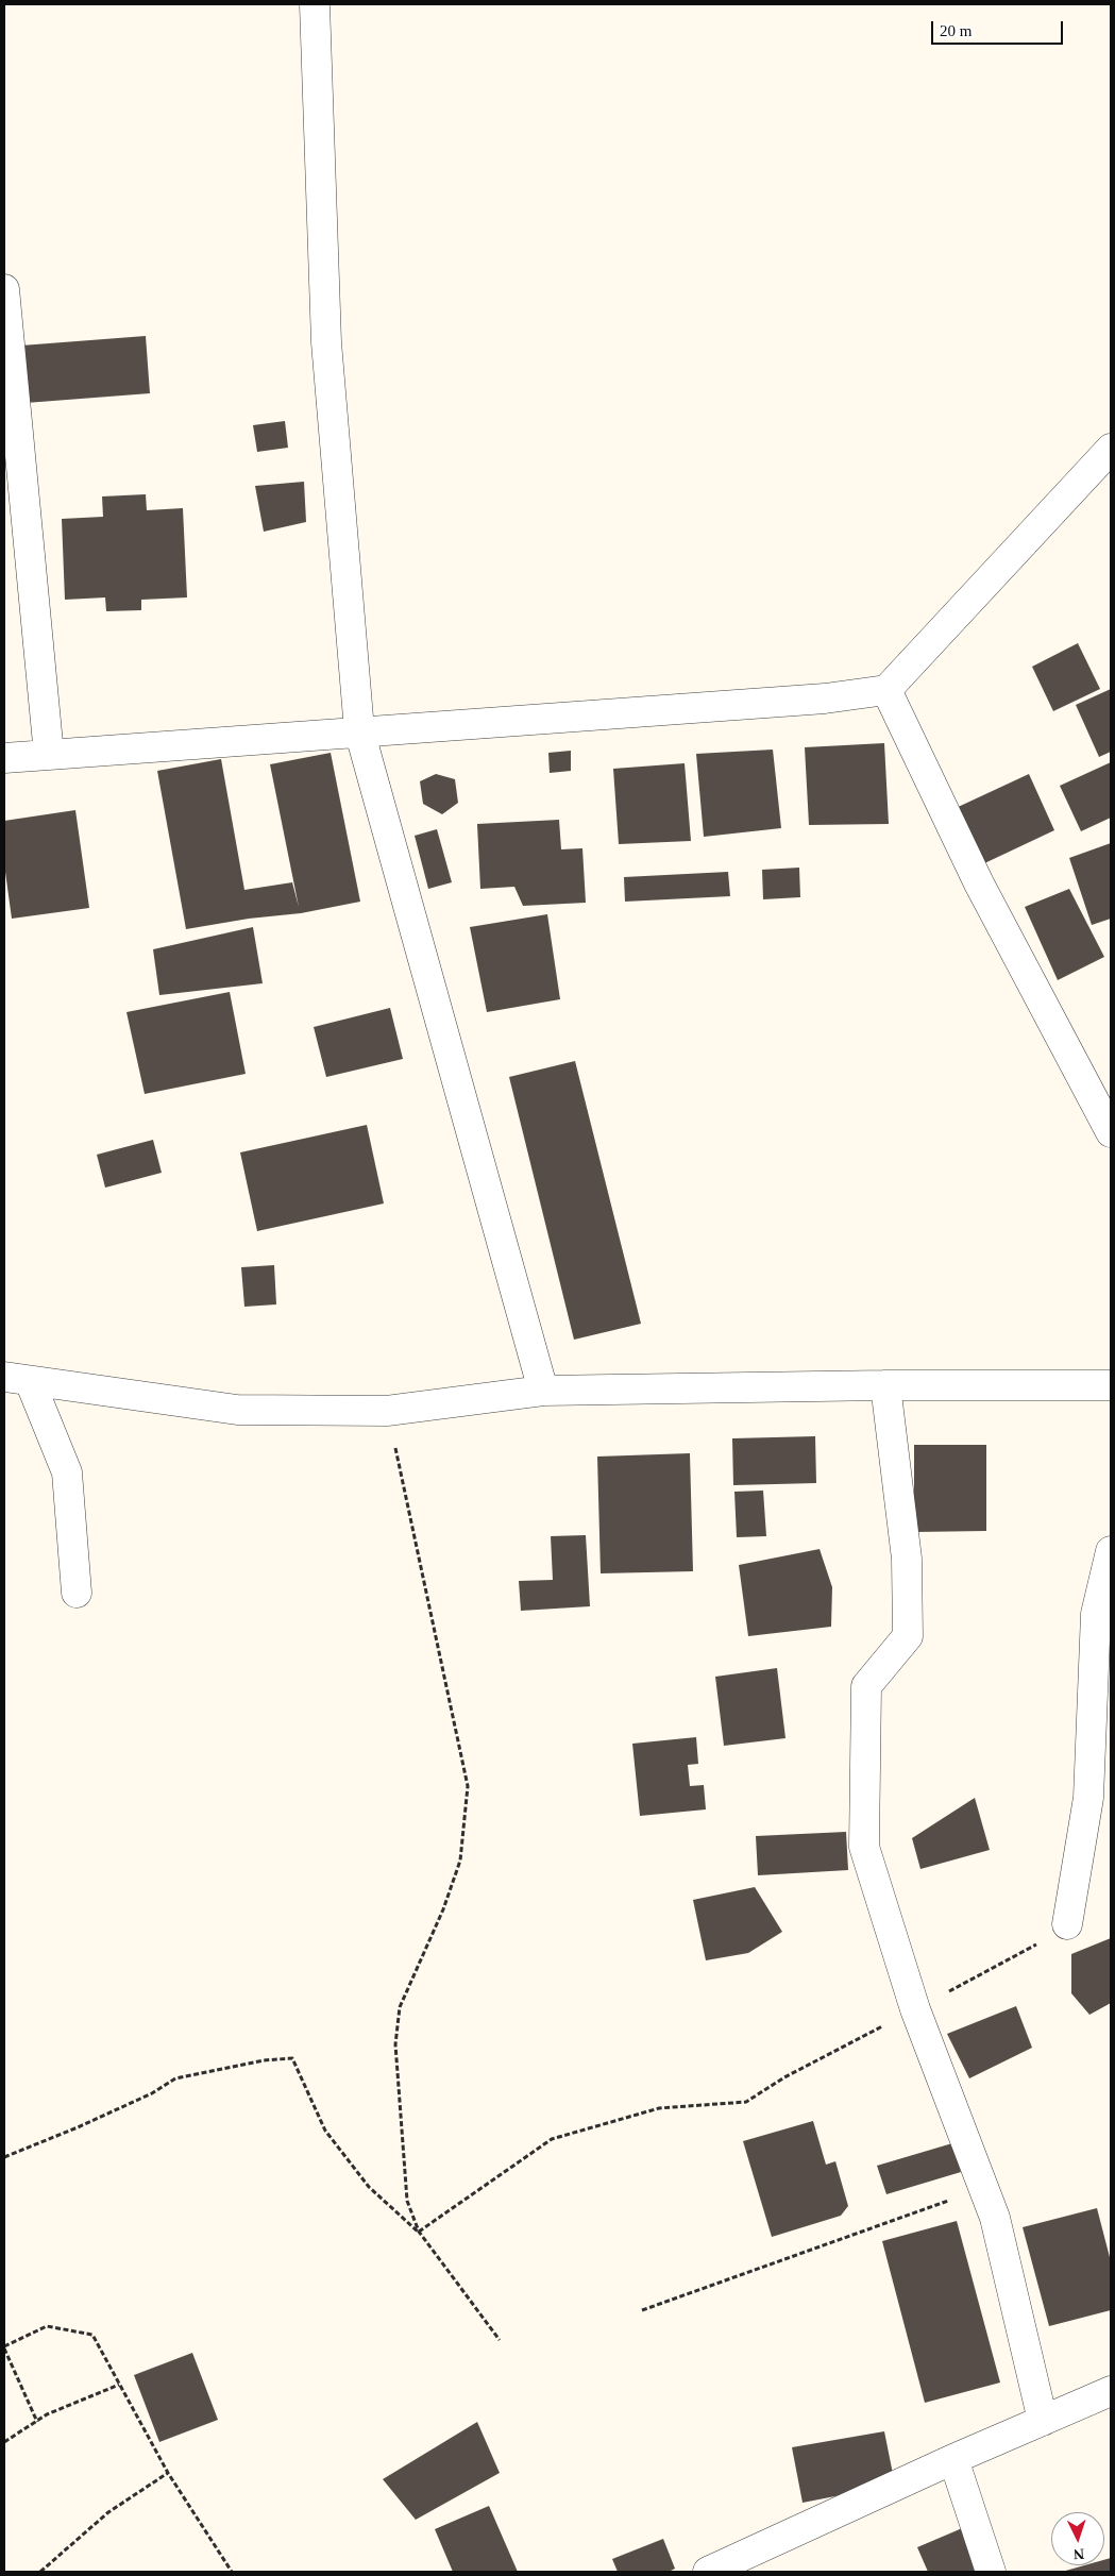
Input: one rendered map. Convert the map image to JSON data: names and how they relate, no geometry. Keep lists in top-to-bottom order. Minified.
{"scale_bar":"20 m","north":"bottom"}
